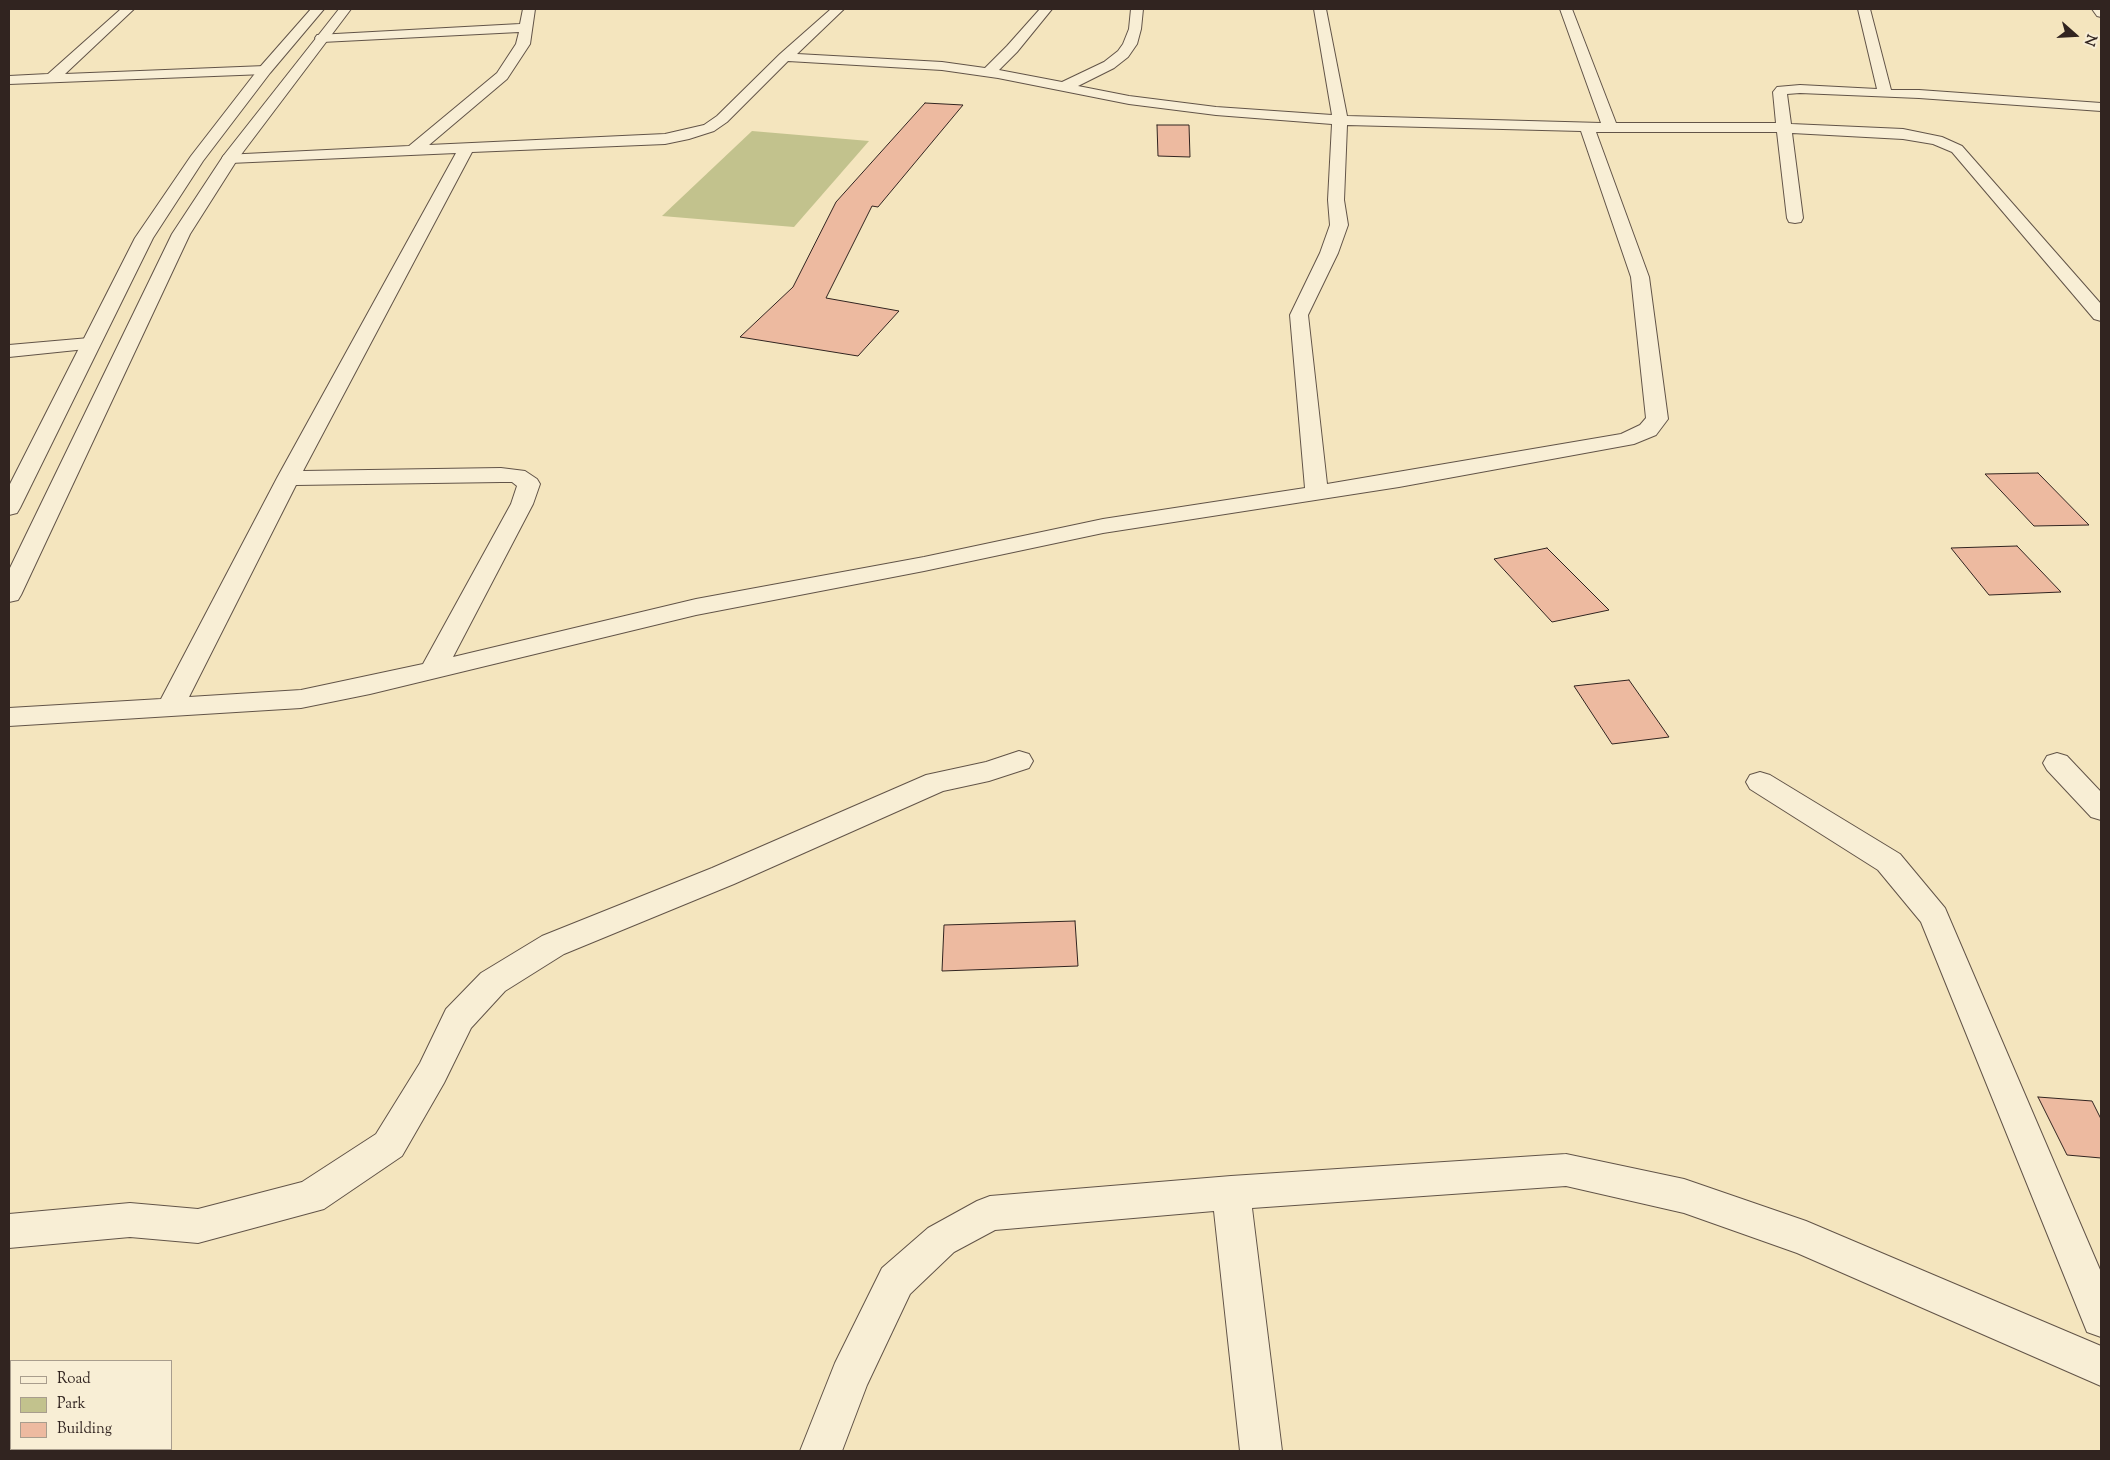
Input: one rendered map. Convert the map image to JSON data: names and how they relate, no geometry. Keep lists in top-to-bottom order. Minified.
{"legend":["Road","Park","Building"],"north":"right"}
